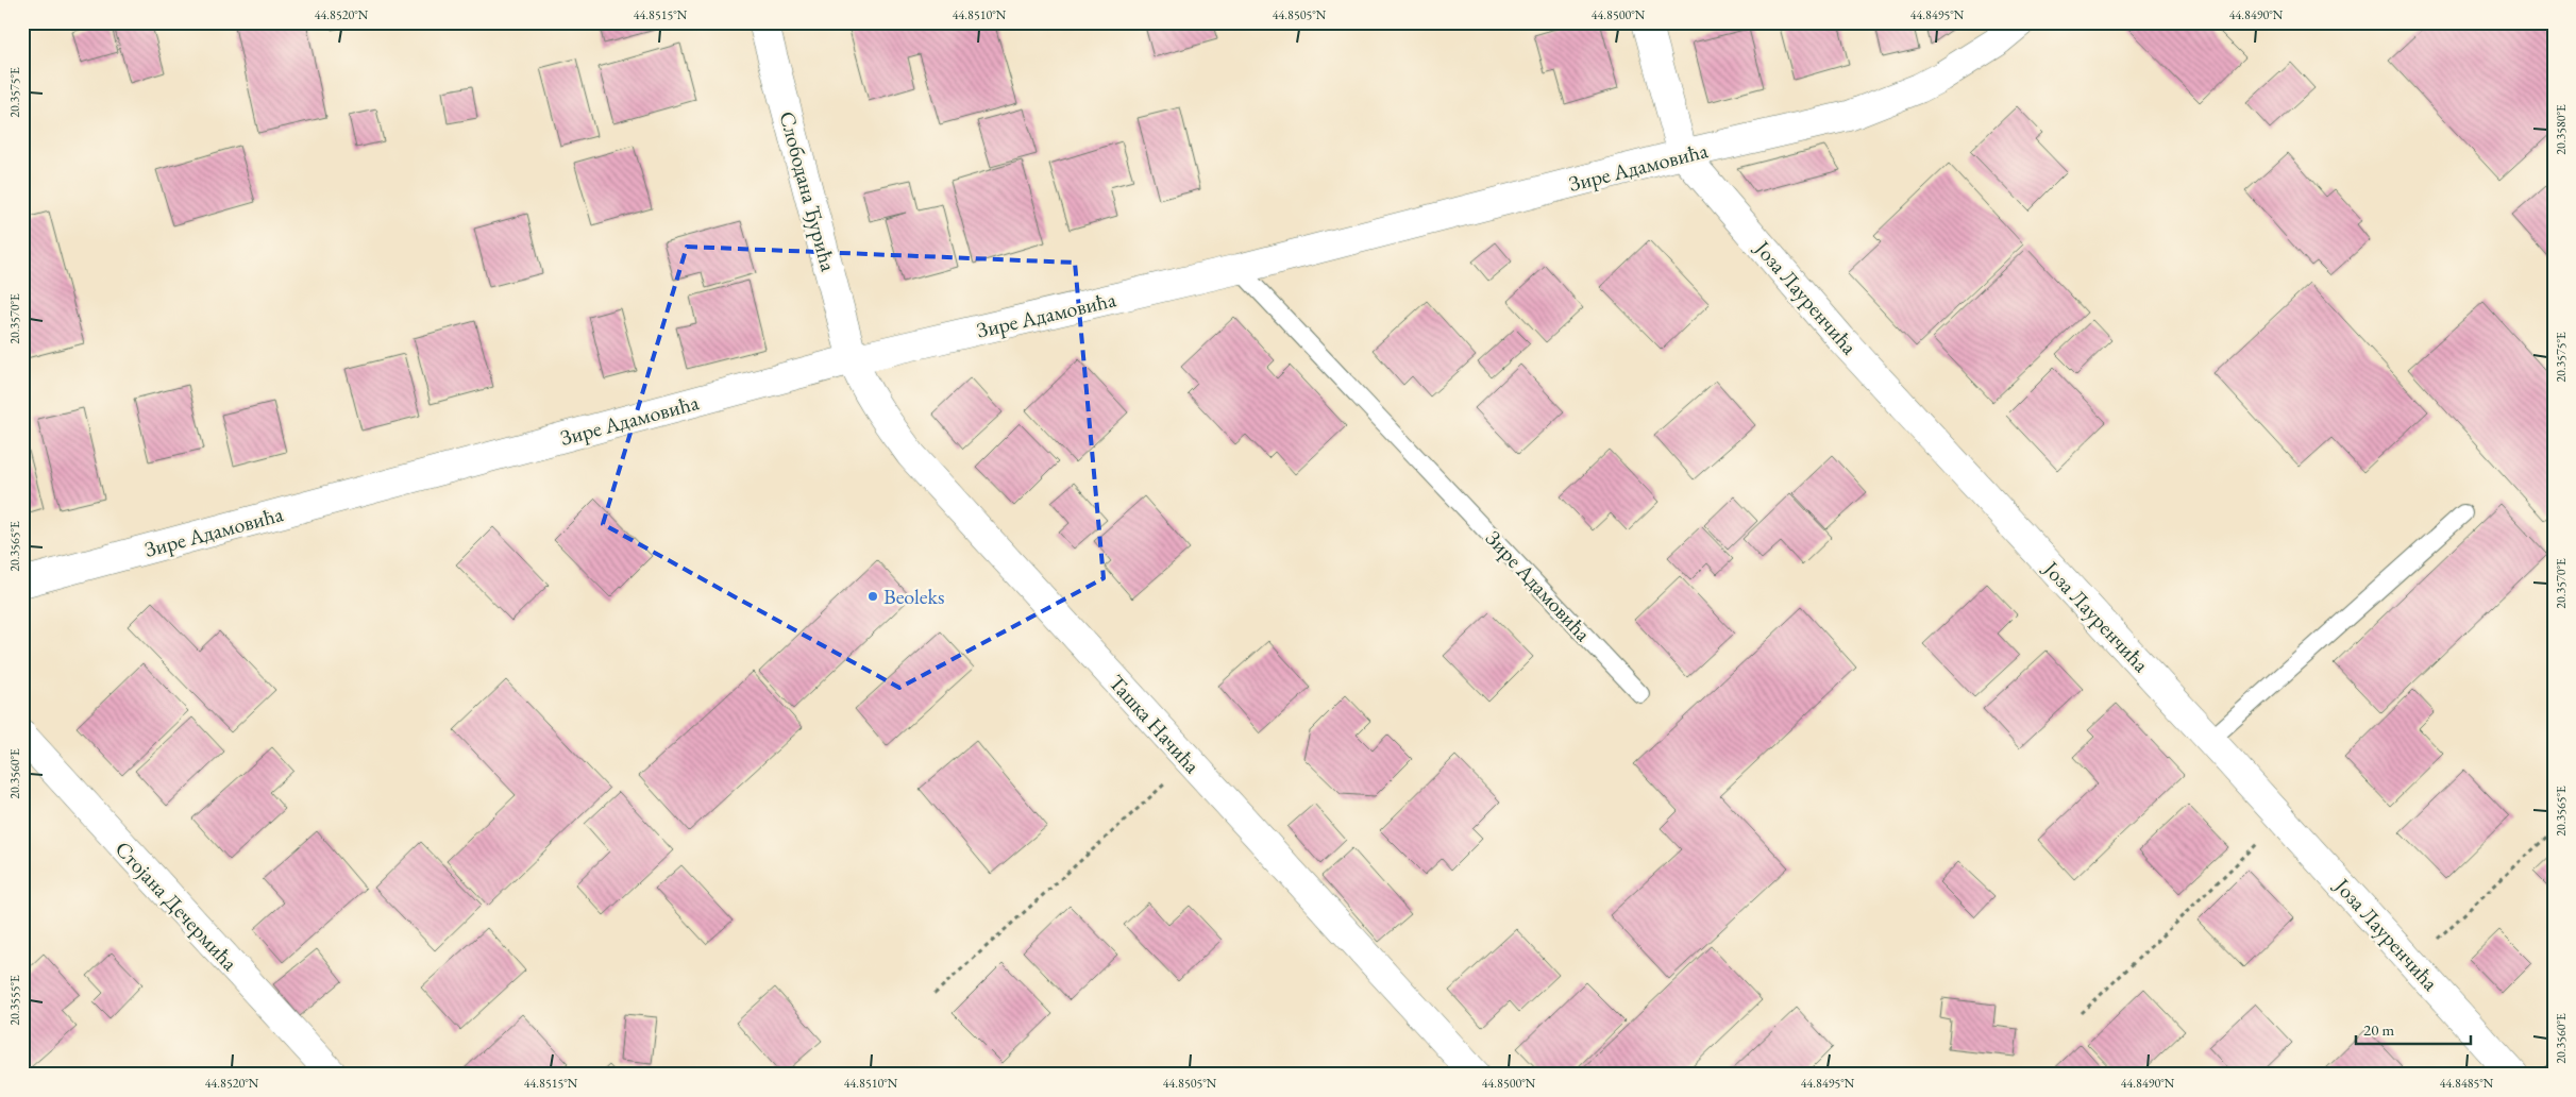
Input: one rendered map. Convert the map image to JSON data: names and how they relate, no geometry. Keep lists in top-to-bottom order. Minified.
{"streets":{"street":["Зире Адамовића","Слободана Ђурића","Јоза Лауренчића","Ташка Начића","Стојана Дечермића"]},"crossings":[["Зире Адамовића","Слободана Ђурића"],["Зире Адамовића","Јоза Лауренчића"],["Зире Адамовића","Ташка Начића"],["Слободана Ђурића","Ташка Начића"]],"places":["Beoleks"],"scale_bar":"20 m","coordinates":["44.8520°N","44.8515°N","44.8510°N","44.8505°N","44.8500°N","44.8495°N","44.8490°N","20.3575°E","20.3580°E","20.3570°E","20.3565°E","20.3560°E","20.3555°E","44.8485°N"]}
